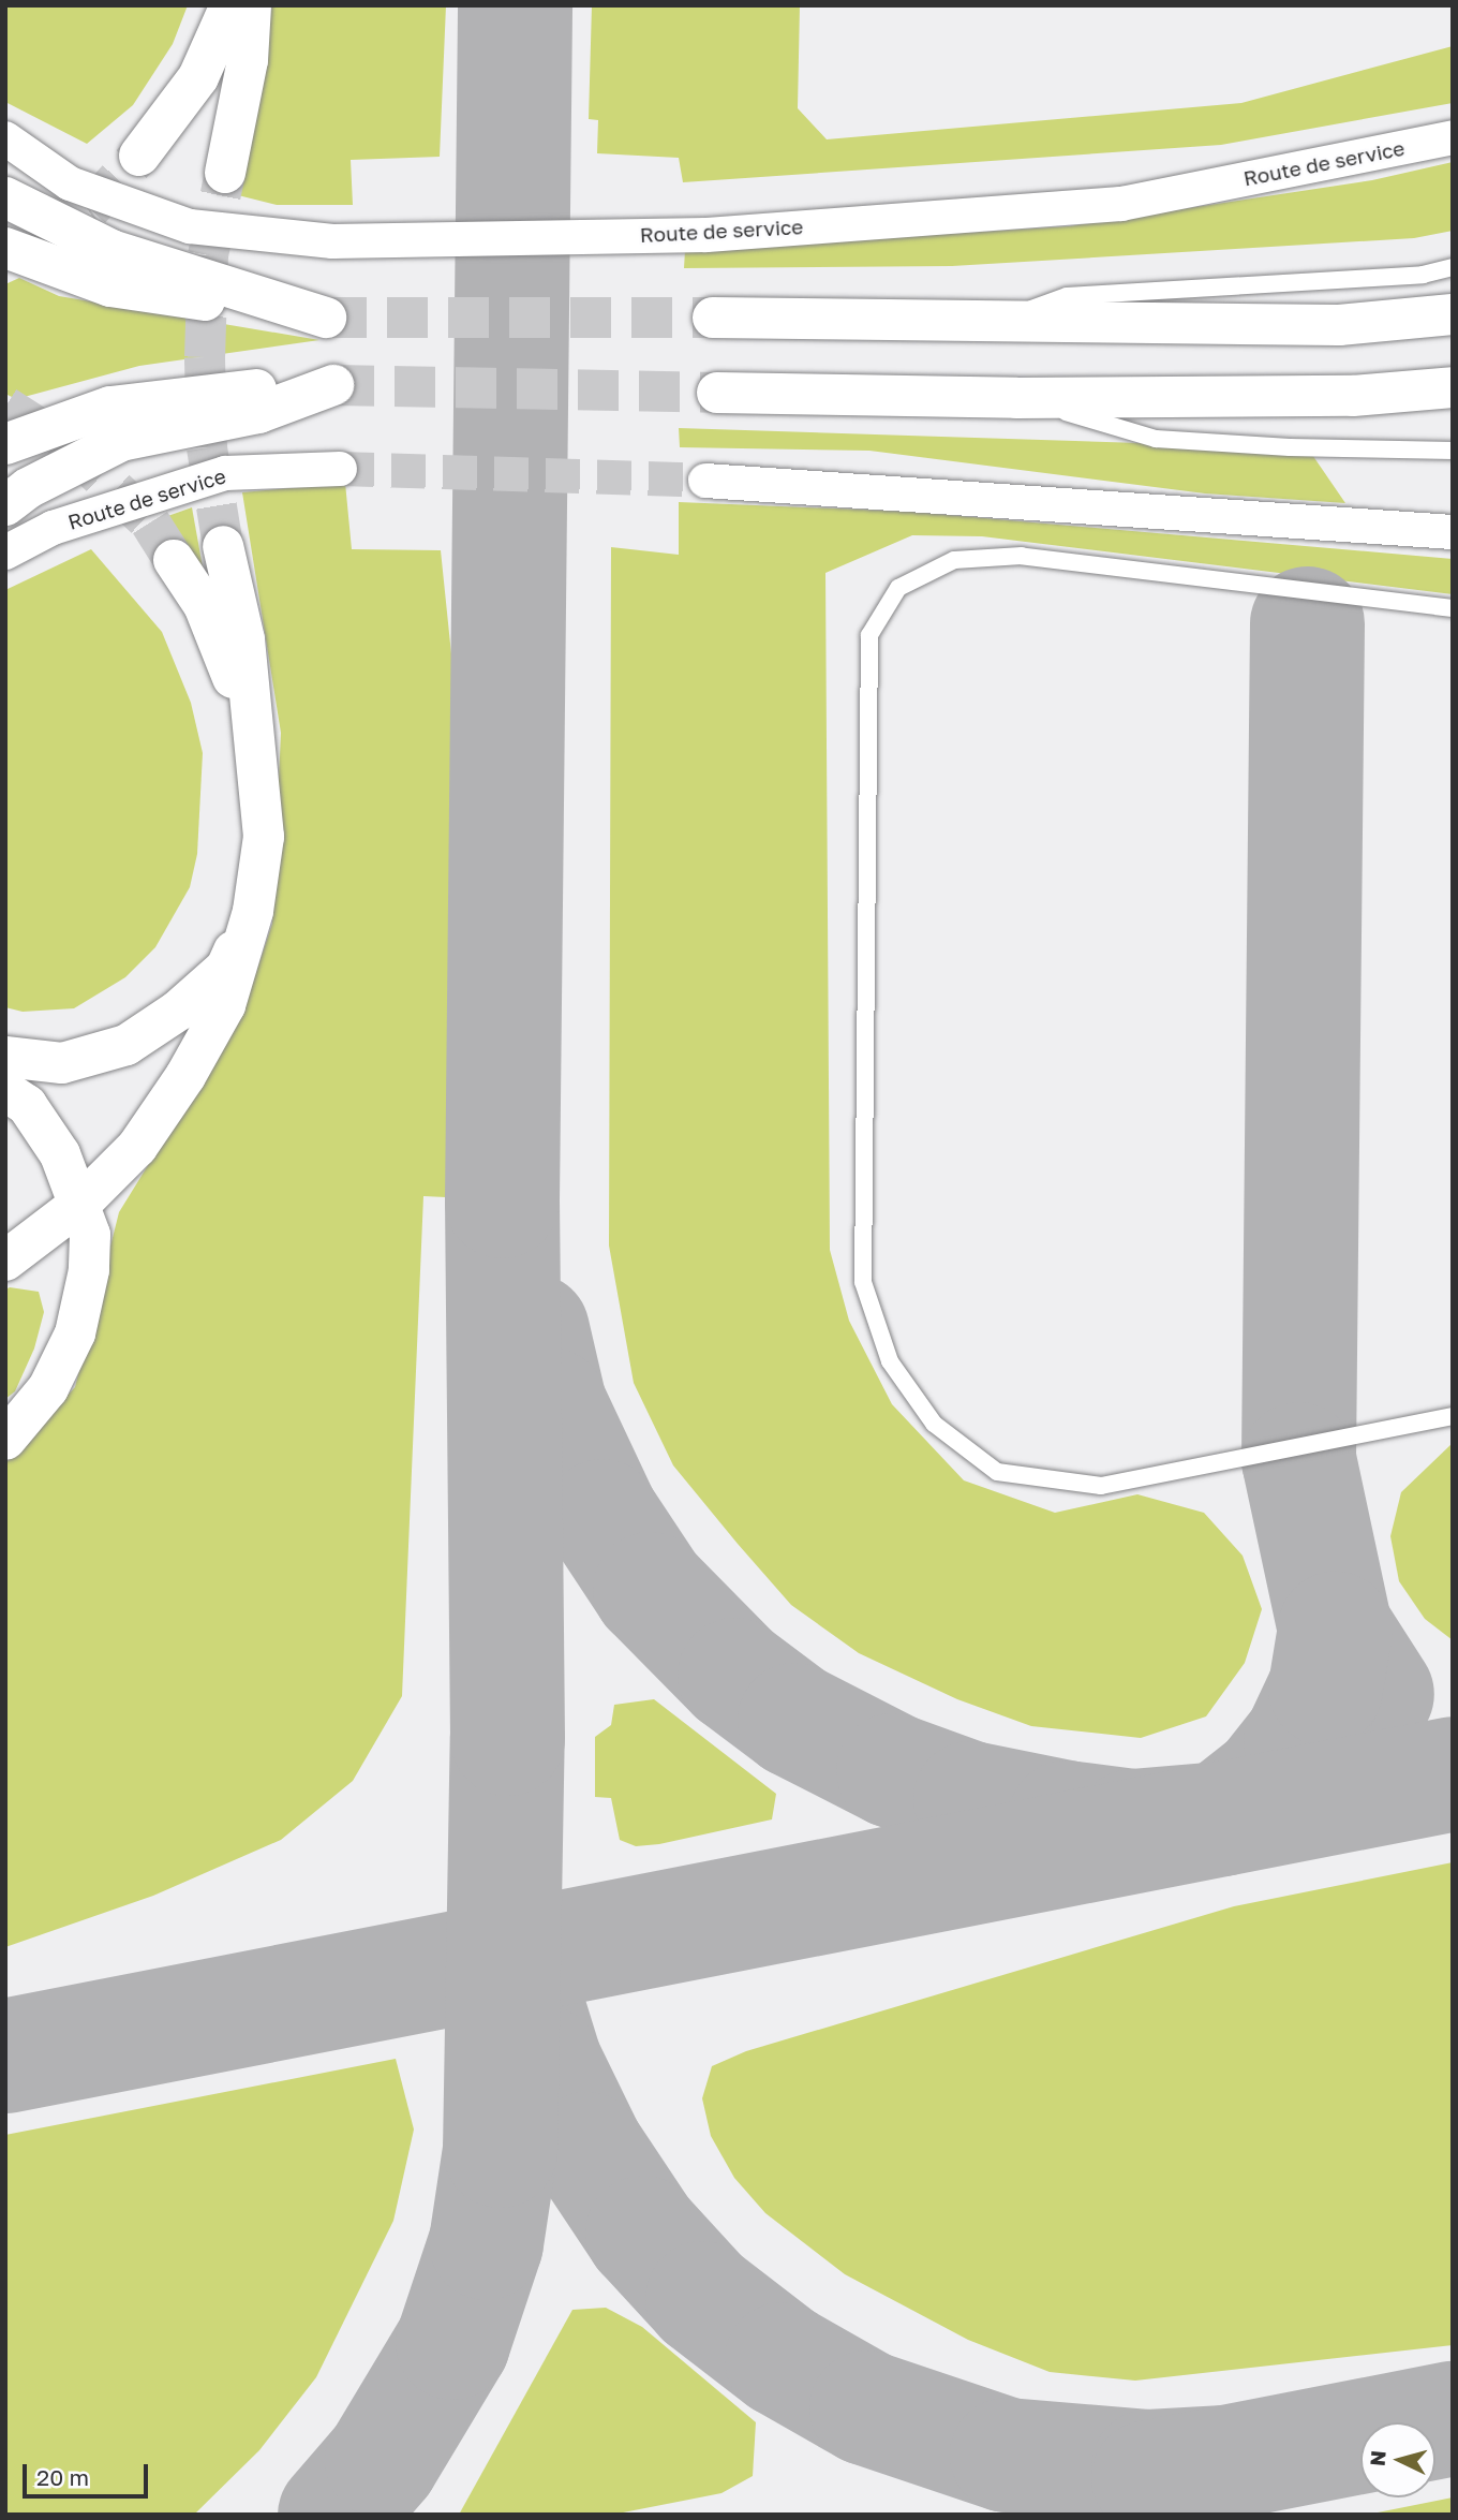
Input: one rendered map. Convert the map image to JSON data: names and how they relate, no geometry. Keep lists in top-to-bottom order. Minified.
{"streets":{"street":["Route de service"]},"scale_bar":"20 m","north":"left"}
